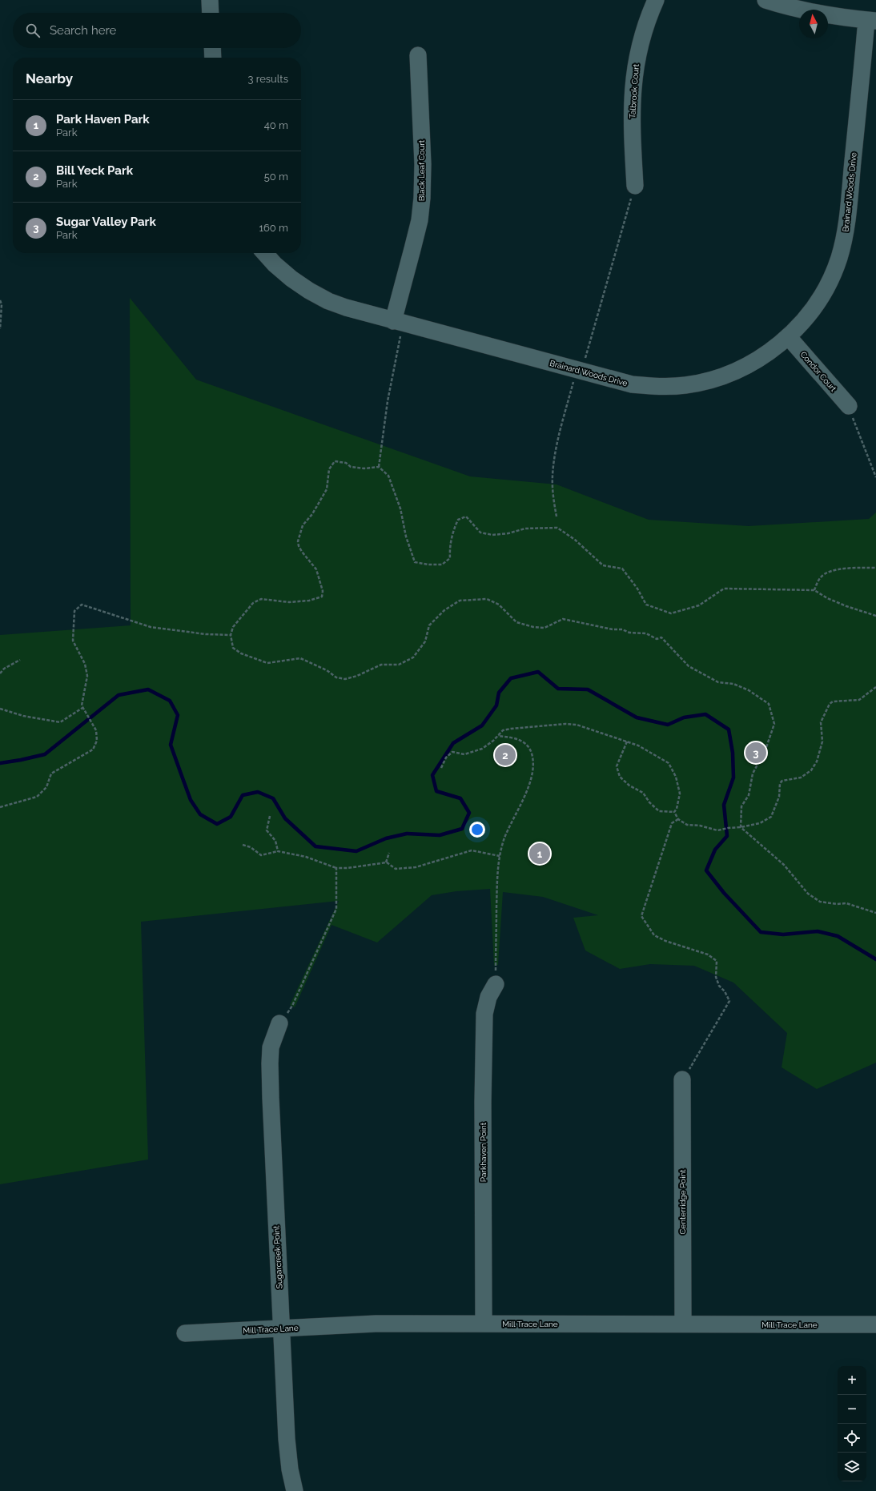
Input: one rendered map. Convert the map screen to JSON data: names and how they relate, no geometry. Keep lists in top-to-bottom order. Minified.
{"streets":{"street":["Talbrook Court","Black Leaf Court","Brainard Woods Drive","Condor Court","Parkhaven Point","Centerridge Point","Sugarcreek Point","Mill Trace Lane"]},"crossings":[["Black Leaf Court","Brainard Woods Drive"],["Brainard Woods Drive","Condor Court"],["Parkhaven Point","Mill Trace Lane"],["Centerridge Point","Mill Trace Lane"],["Sugarcreek Point","Mill Trace Lane"]],"north":"top","page":{"search":"Search here","heading":["Nearby","3 results"],"list":[{"mark":"1","name":"Park Haven Park","note":"Park","value":"40 m"},{"mark":"2","name":"Bill Yeck Park","note":"Park","value":"50 m"},{"mark":"3","name":"Sugar Valley Park","note":"Park","value":"160 m"}],"pins":["3","2","1"],"map_buttons":["+","−"]}}
